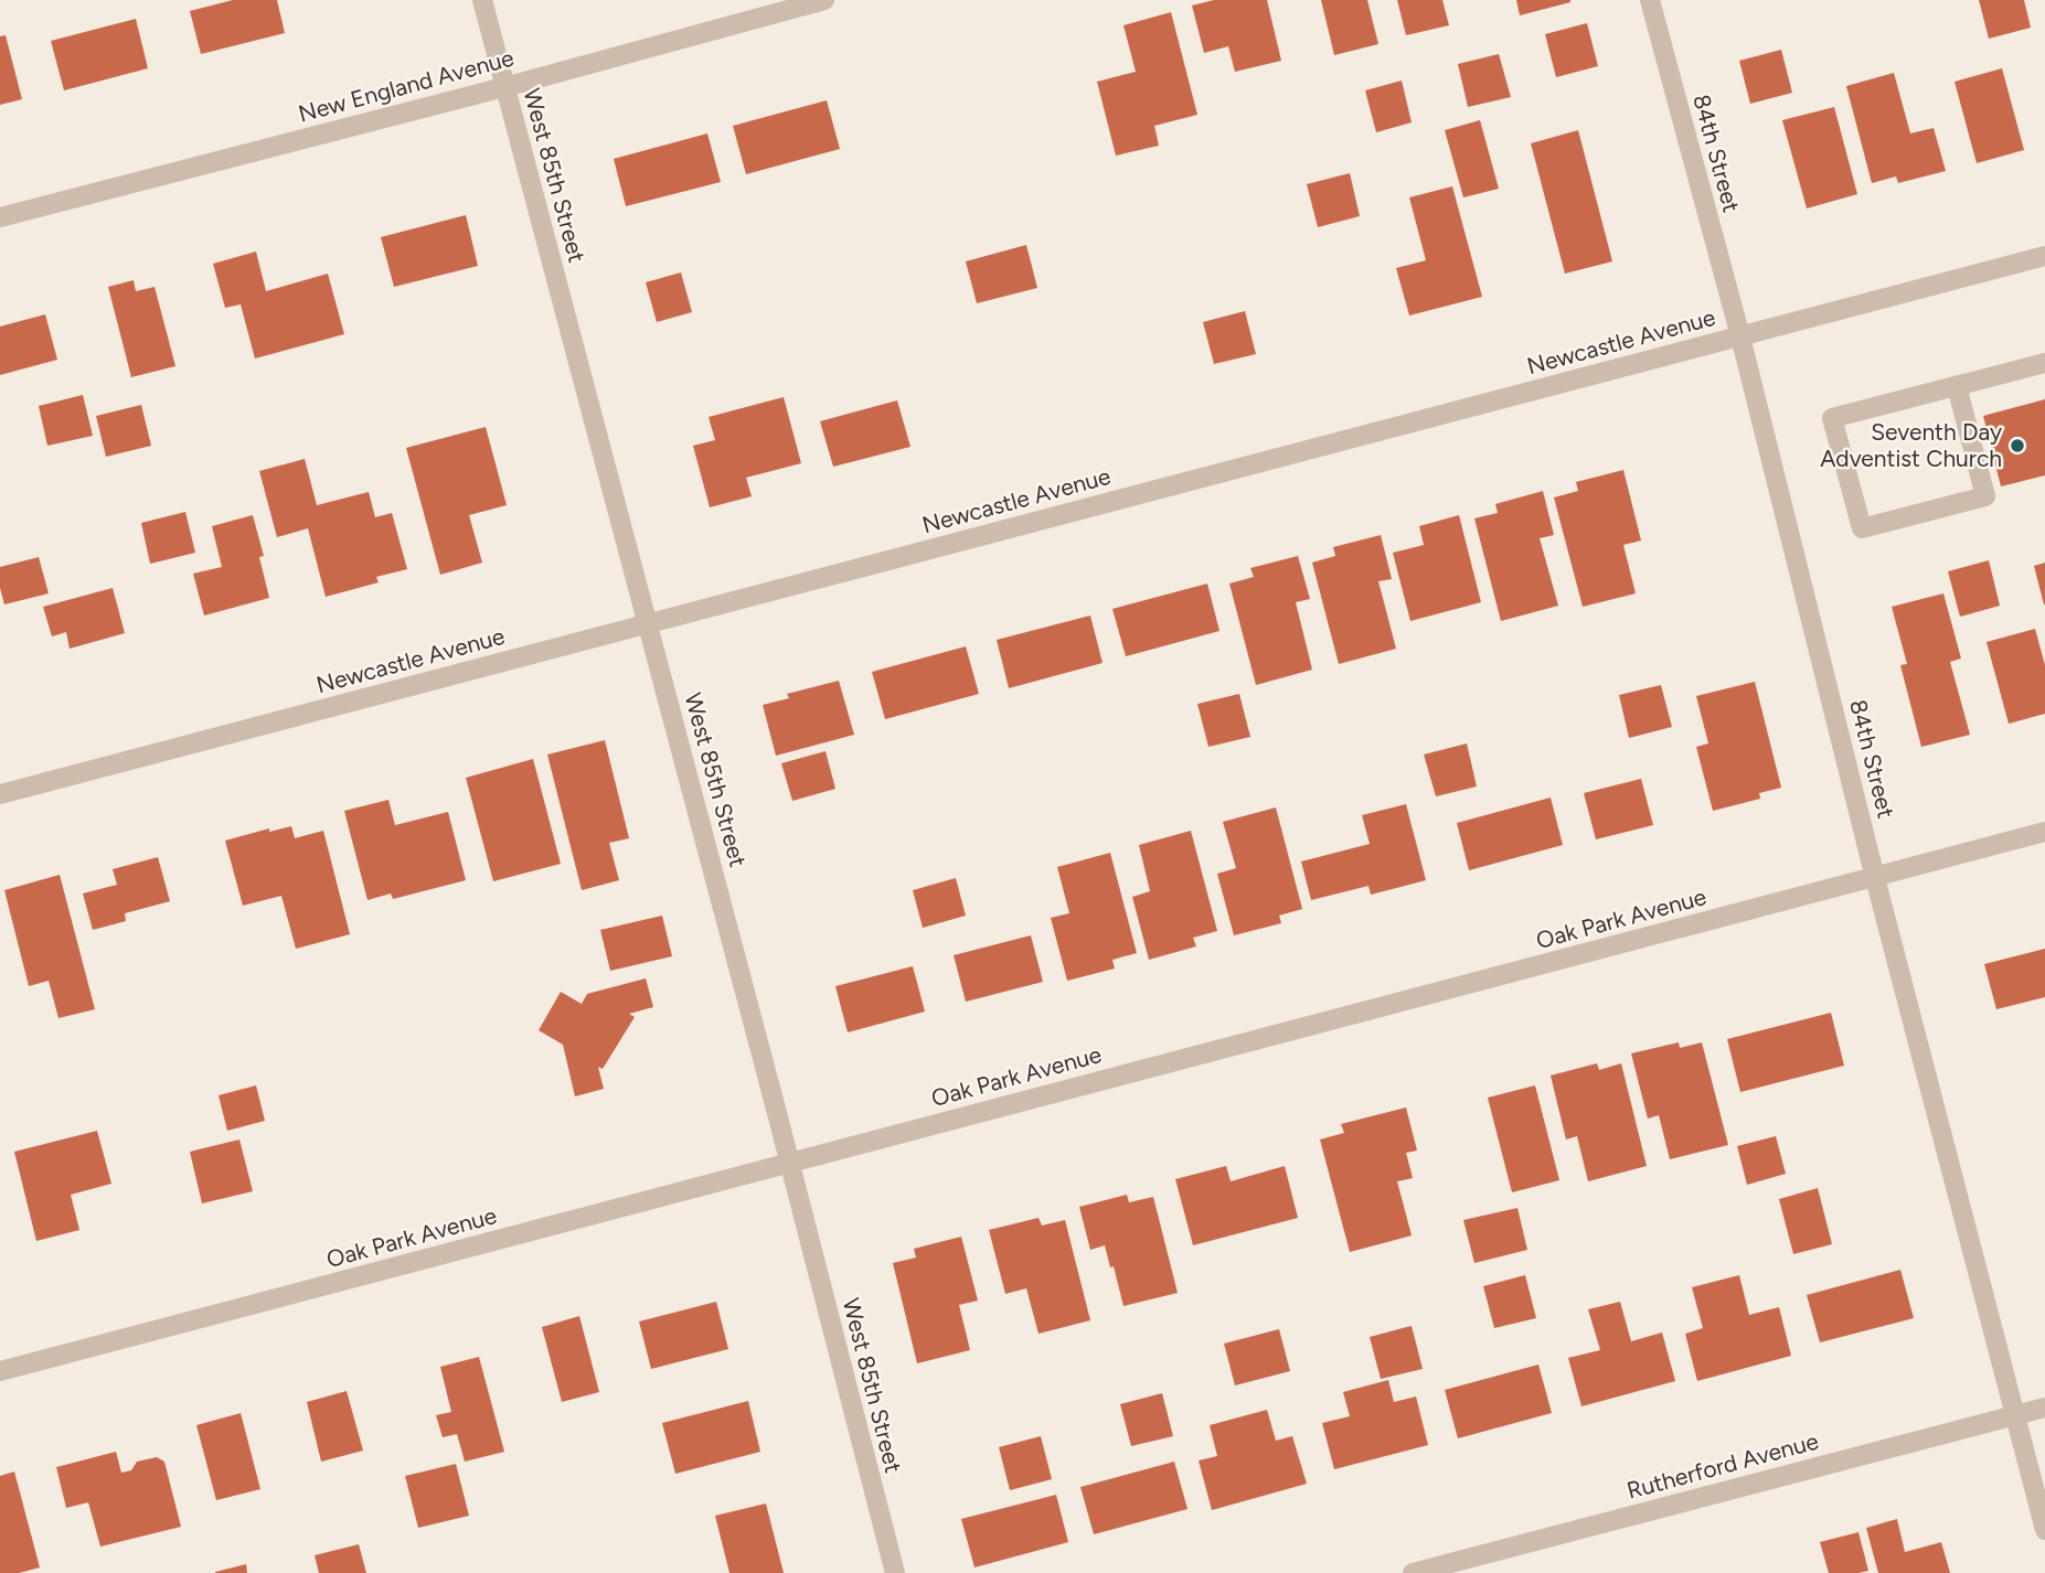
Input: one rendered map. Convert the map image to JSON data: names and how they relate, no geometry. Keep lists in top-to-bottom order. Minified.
{"streets":{"street":["New England Avenue","84th Street","West 85th Street","Newcastle Avenue","Oak Park Avenue","Rutherford Avenue"]},"crossings":[["New England Avenue","West 85th Street"],["84th Street","Newcastle Avenue"],["84th Street","Oak Park Avenue"],["84th Street","Rutherford Avenue"],["West 85th Street","Newcastle Avenue"],["West 85th Street","Oak Park Avenue"]],"places":["Seventh Day Adventist Church"]}
